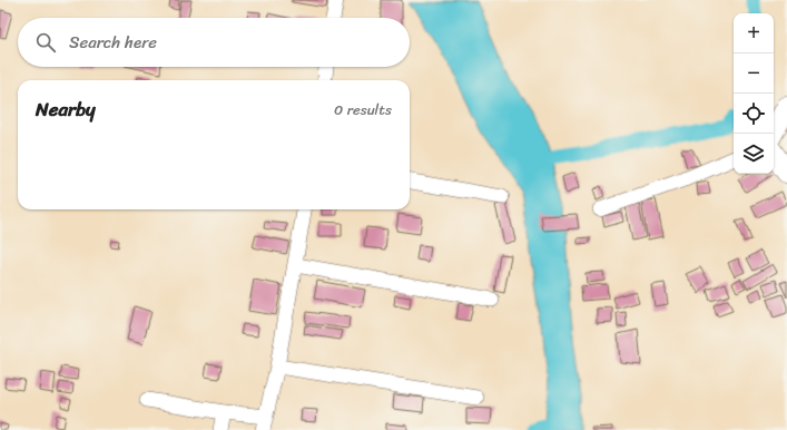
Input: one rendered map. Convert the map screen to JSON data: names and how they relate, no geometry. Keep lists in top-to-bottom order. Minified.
{"page":{"map_buttons":["+","−"],"search":"Search here","heading":["Nearby","0 results"]}}
